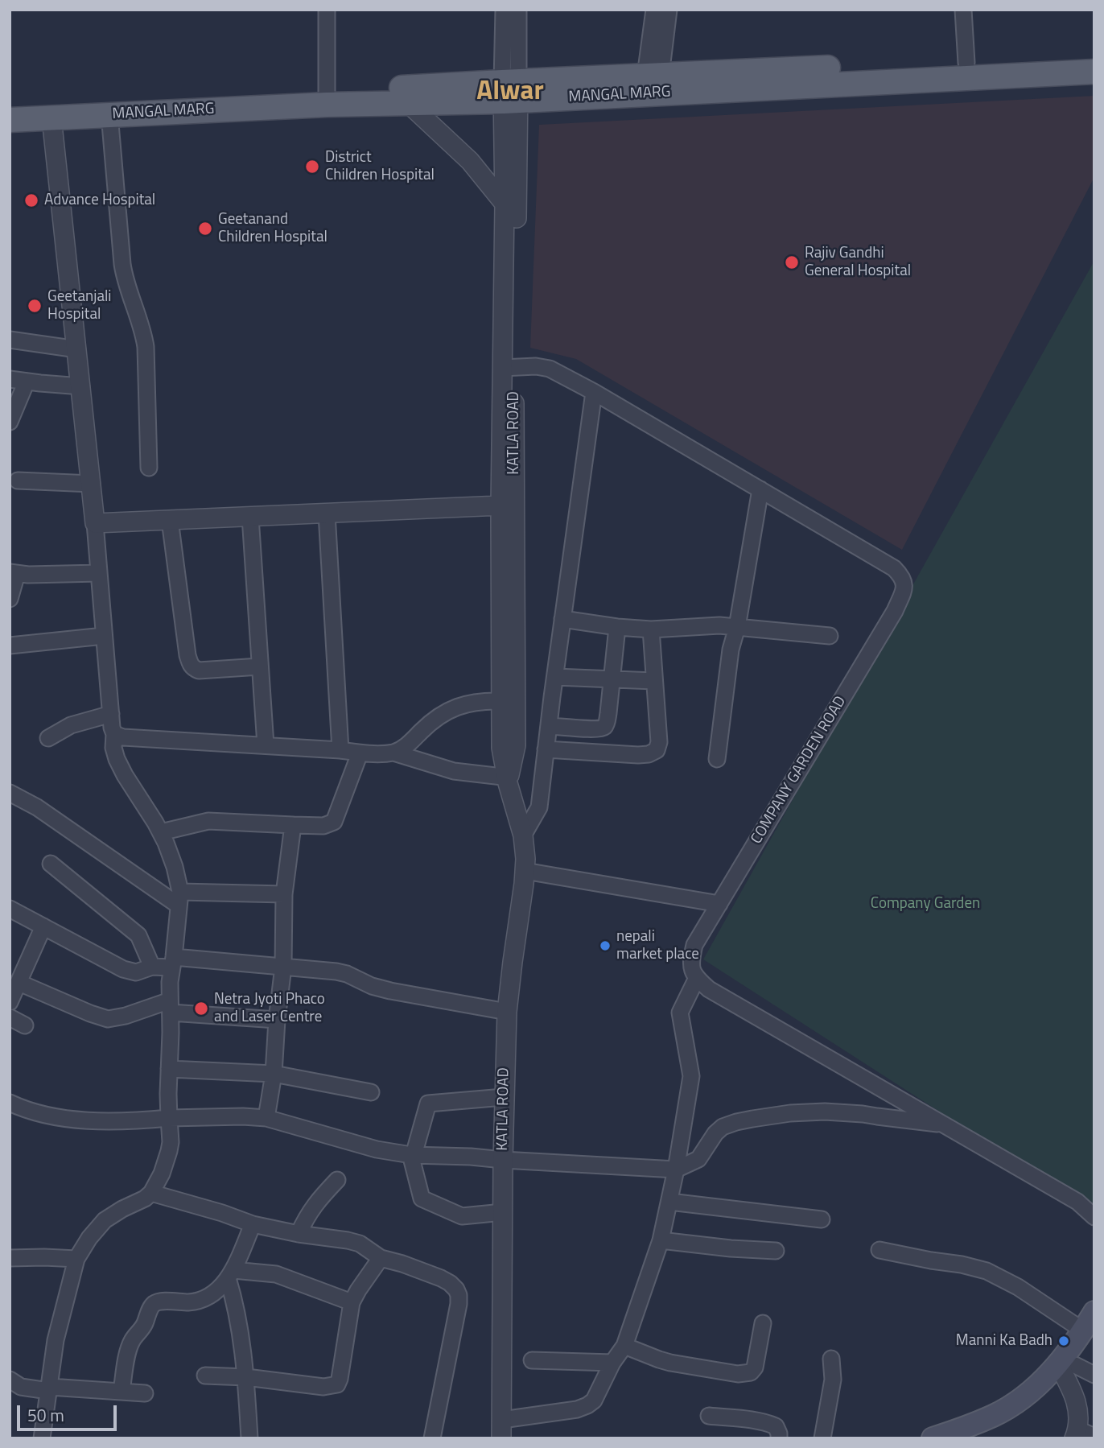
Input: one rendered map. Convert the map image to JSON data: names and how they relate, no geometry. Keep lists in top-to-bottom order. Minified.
{"streets":{"main road":["MANGAL MARG"],"street":["KATLA ROAD","COMPANY GARDEN ROAD"]},"crossings":[["MANGAL MARG","KATLA ROAD"],["KATLA ROAD","COMPANY GARDEN ROAD"]],"districts":["Alwar"],"parks":["Company Garden"],"places":["District Children Hospital","Advance Hospital","Geetanand Children Hospital","Rajiv Gandhi General Hospital","Geetanjali Hospital","nepali market place","Netra Jyoti Phaco and Laser Centre","Manni Ka Badh"],"scale_bar":"50 m"}
